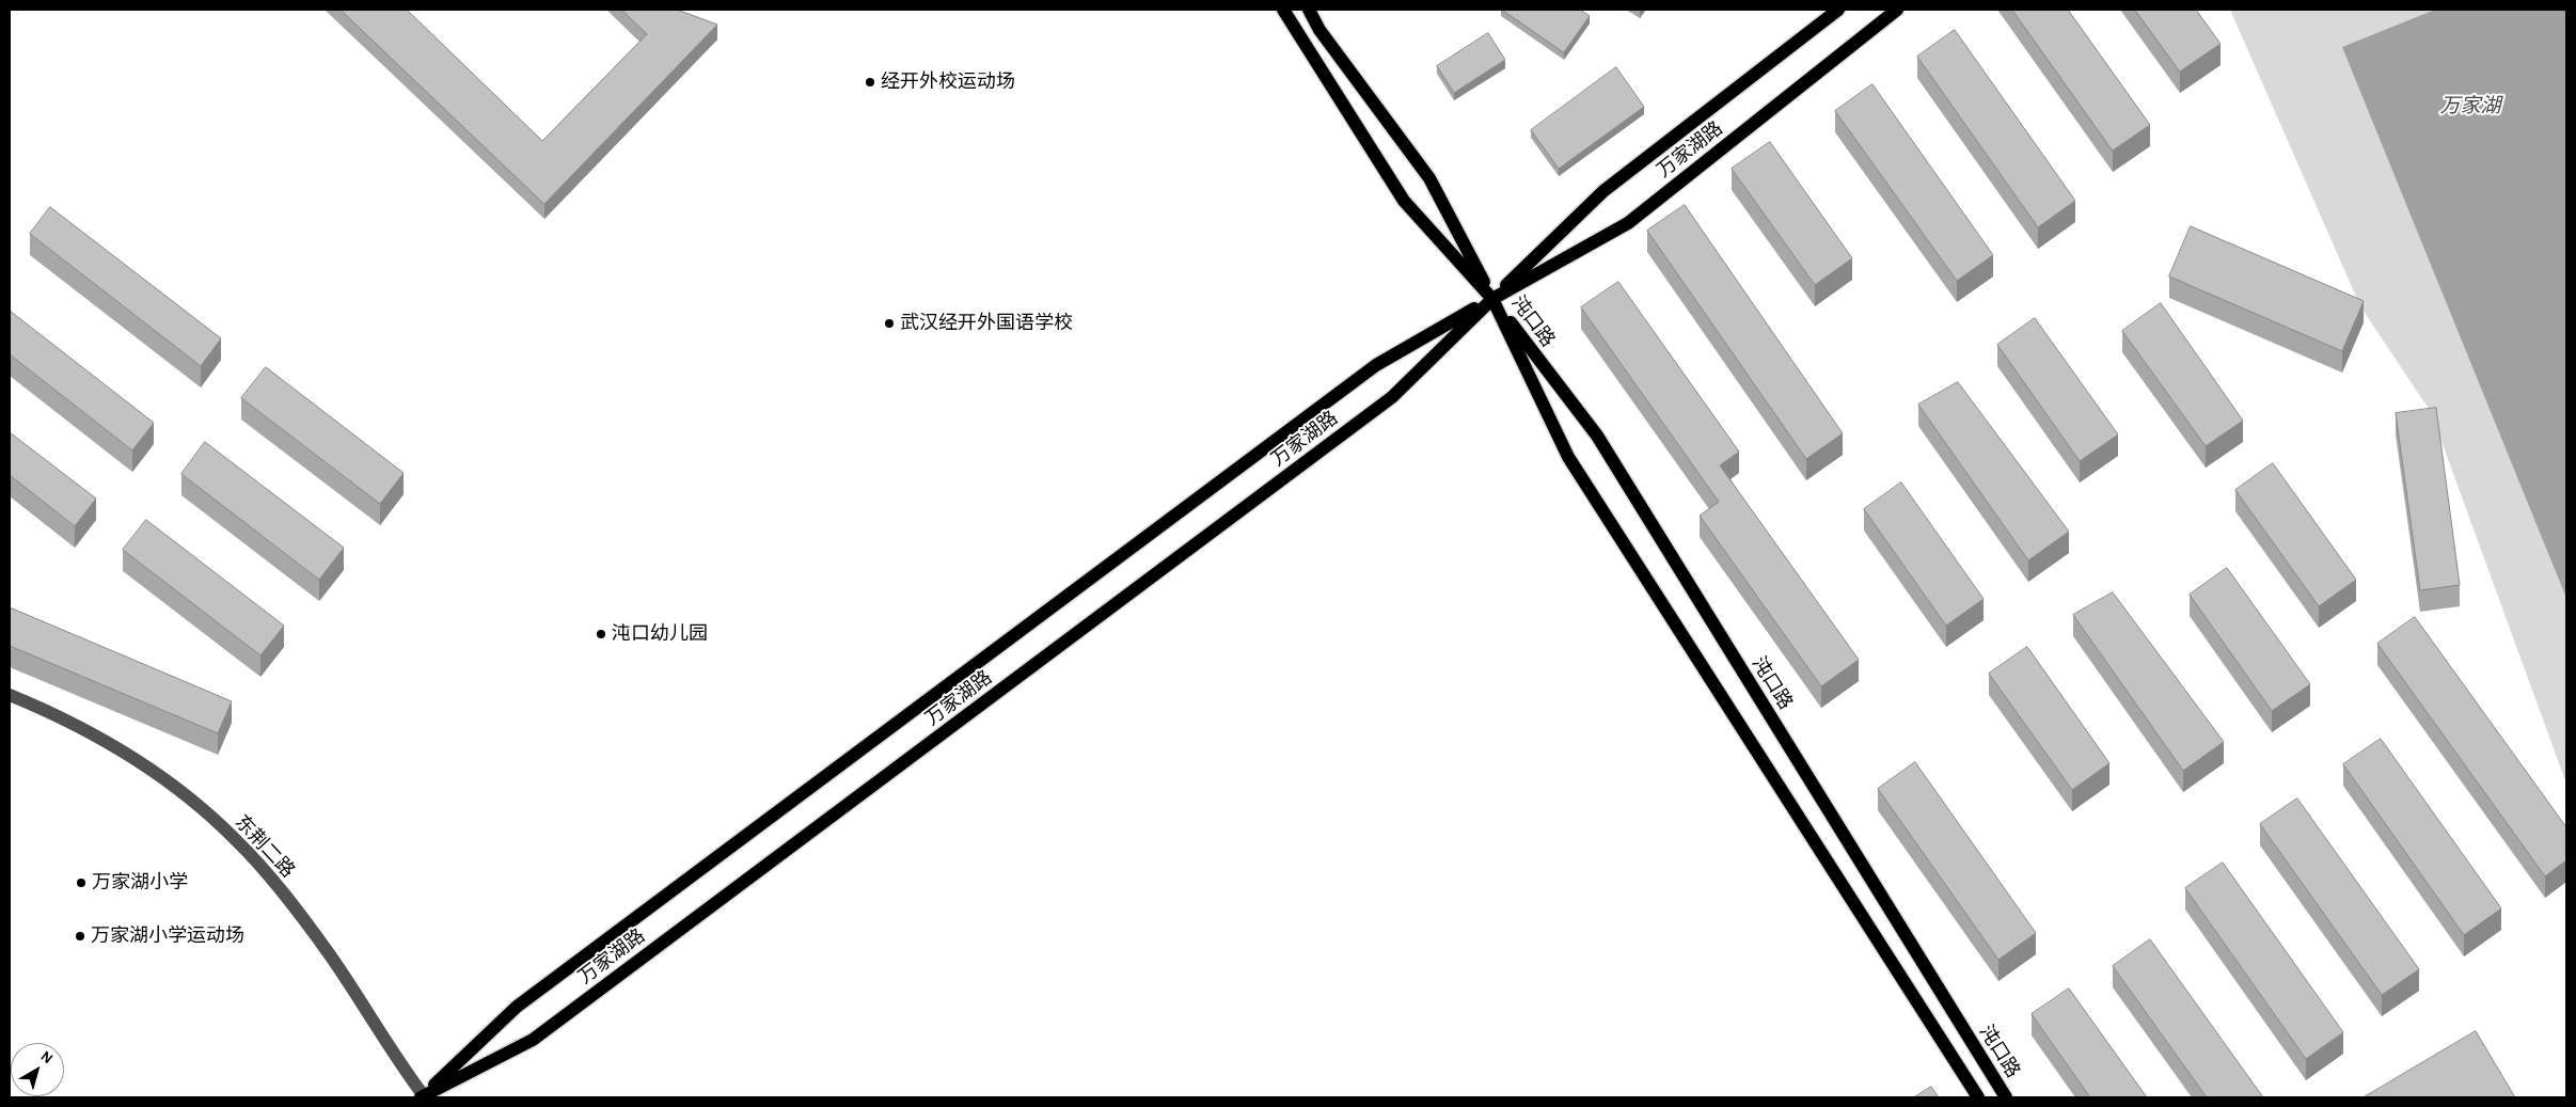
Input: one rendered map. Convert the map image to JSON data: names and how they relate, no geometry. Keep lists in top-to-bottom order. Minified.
{"streets":{"main road":["万家湖路","沌口路"],"street":["东荆二路"]},"crossings":[["万家湖路","沌口路"],["万家湖路","东荆二路"]],"water":["万家湖"],"places":["经开外校运动场","武汉经开外国语学校","沌口幼儿园","万家湖小学","万家湖小学运动场"],"north":"top right"}
